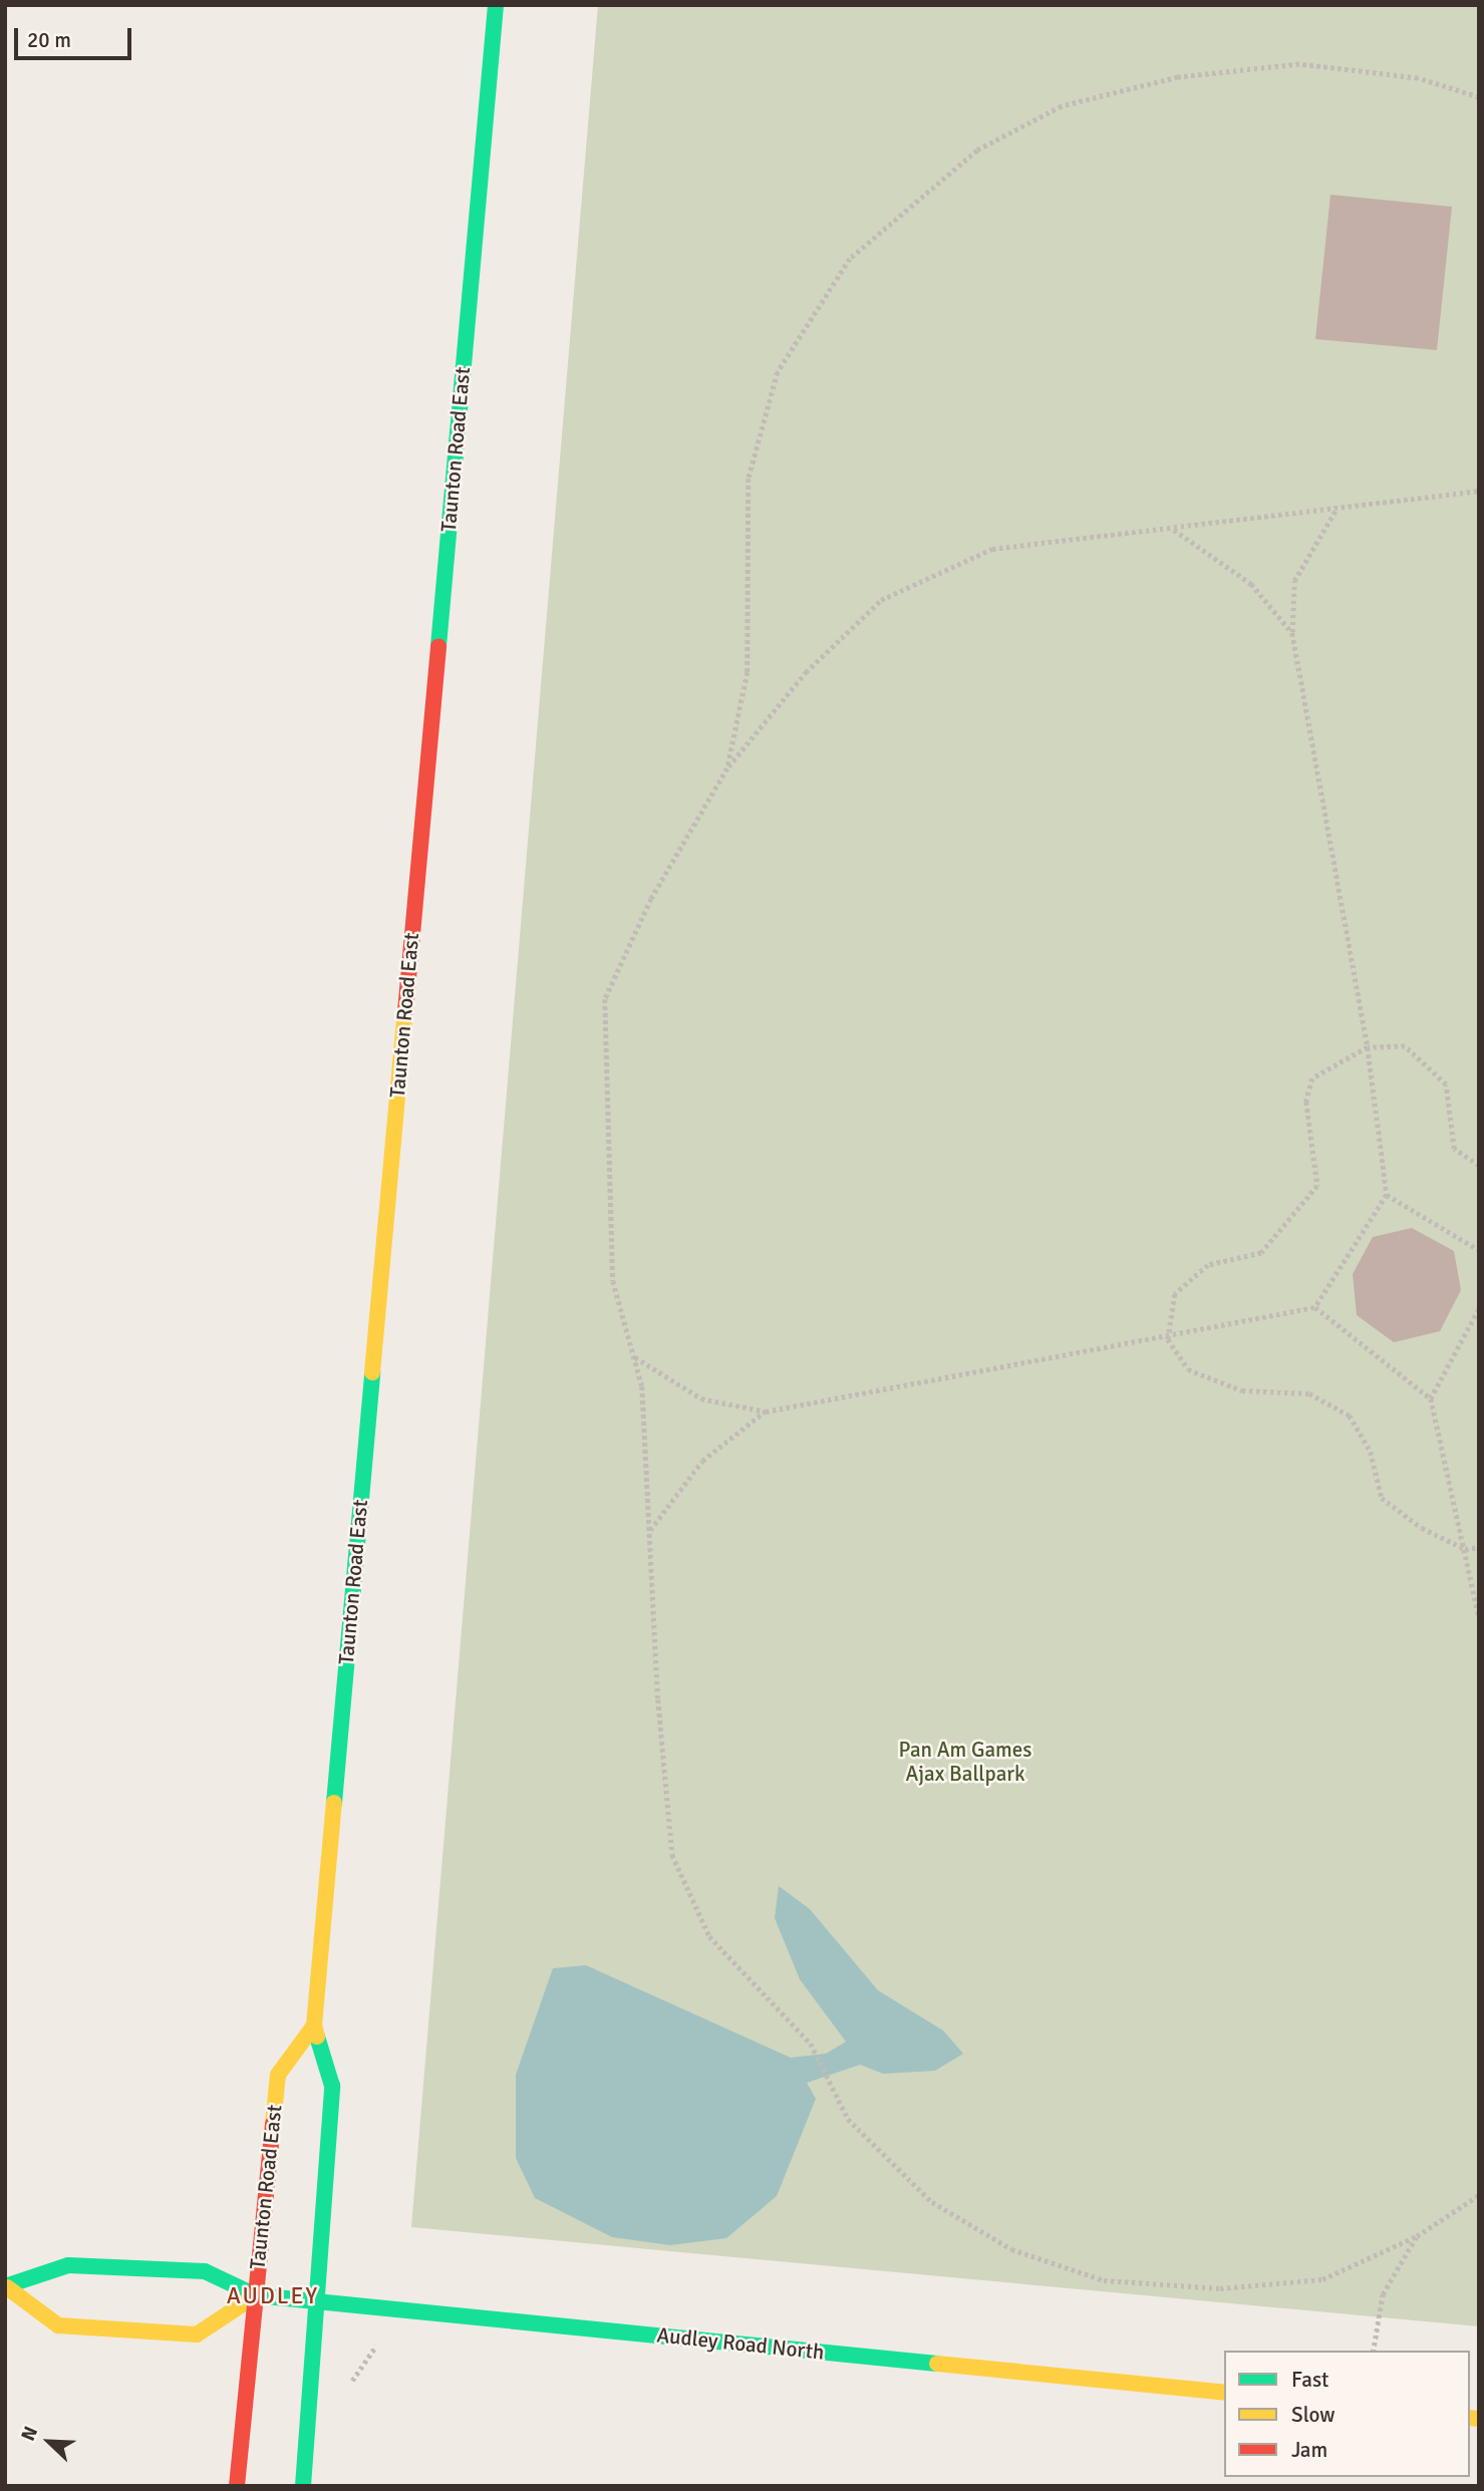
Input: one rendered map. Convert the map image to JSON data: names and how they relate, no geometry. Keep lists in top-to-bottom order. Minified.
{"streets":{"main road":["Taunton Road East","Audley Road North"]},"crossings":[["Taunton Road East","Audley Road North"]],"districts":["AUDLEY"],"parks":["Pan Am Games Ajax Ballpark"],"legend":["Fast","Slow","Jam"],"scale_bar":"20 m","north":"top left"}
